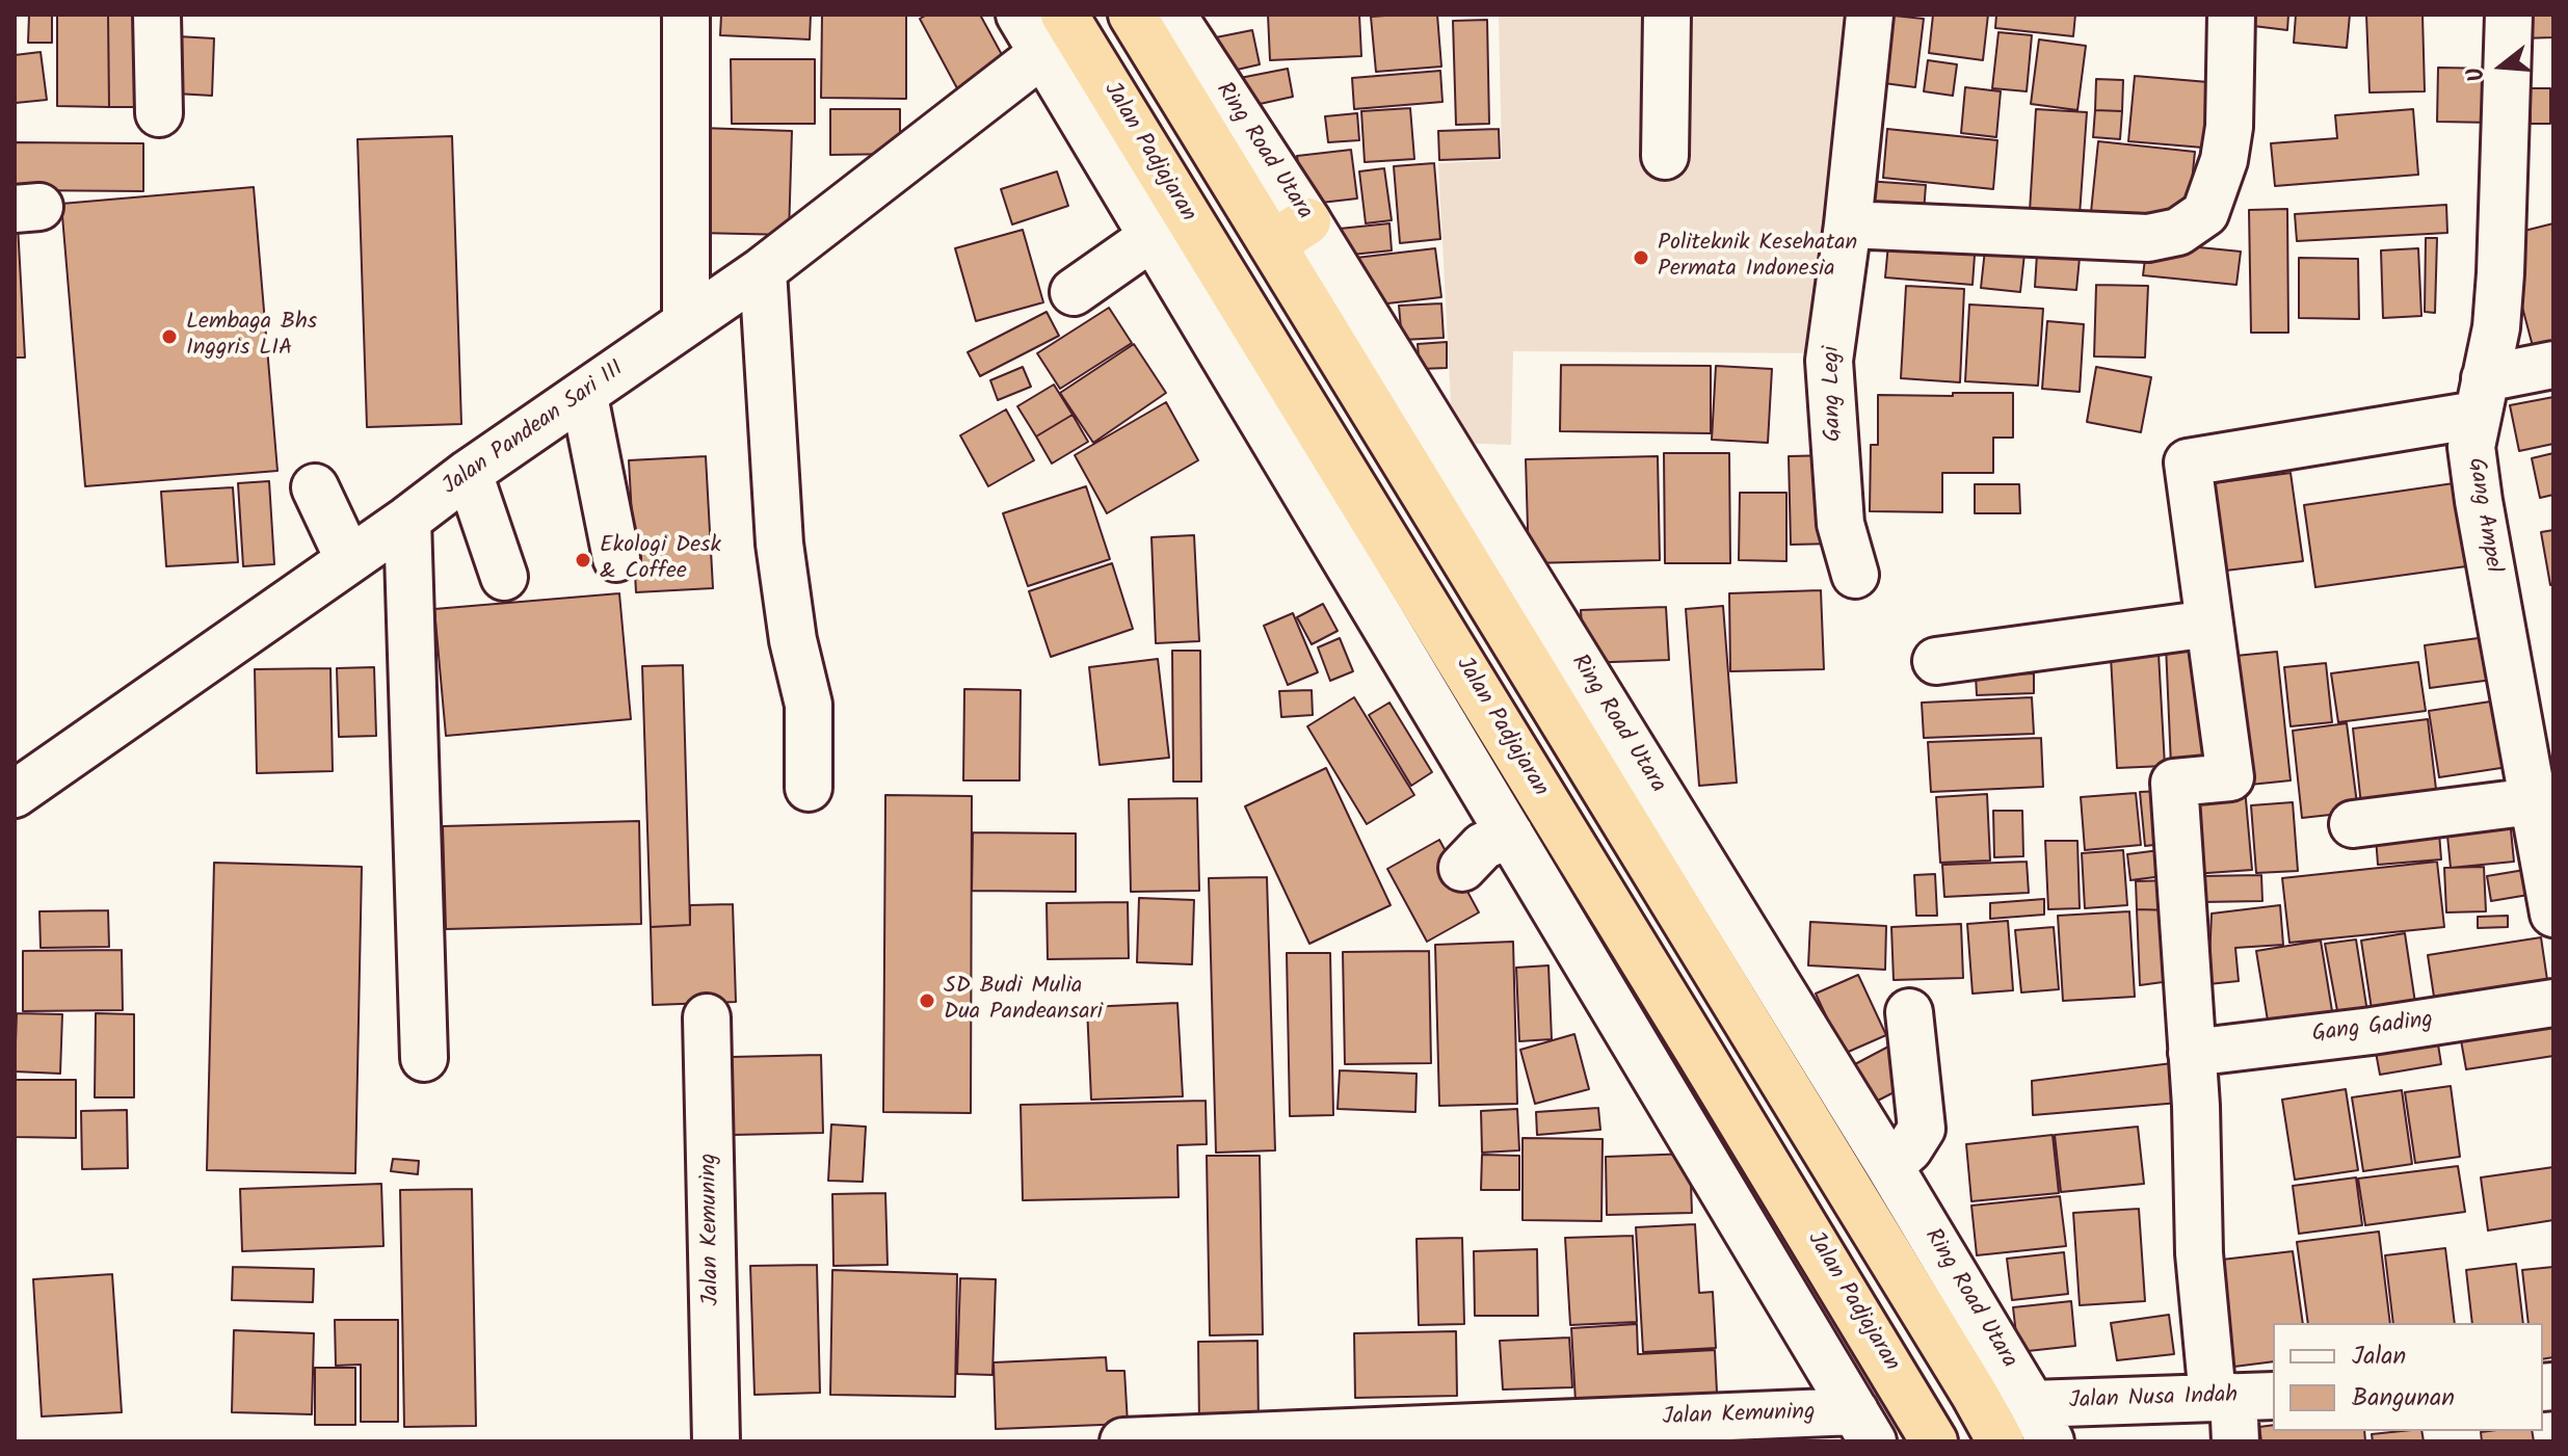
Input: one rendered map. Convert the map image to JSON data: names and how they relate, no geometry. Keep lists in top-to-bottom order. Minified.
{"streets":{"highway":["Jalan Padjajaran"],"street":["Ring Road Utara","Gang Legi","Jalan Pandean Sari III","Gang Ampel","Gang Gading","Jalan Kemuning","Jalan Nusa Indah"]},"crossings":[["Ring Road Utara","Jalan Nusa Indah"],["Jalan Padjajaran","Jalan Pandean Sari III"]],"places":["Politeknik Kesehatan Permata Indonesia","Lembaga Bhs Inggris LIA","Ekologi Desk & Coffee","SD Budi Mulia Dua Pandeansari"],"legend":["Jalan","Bangunan"],"north":"left"}
